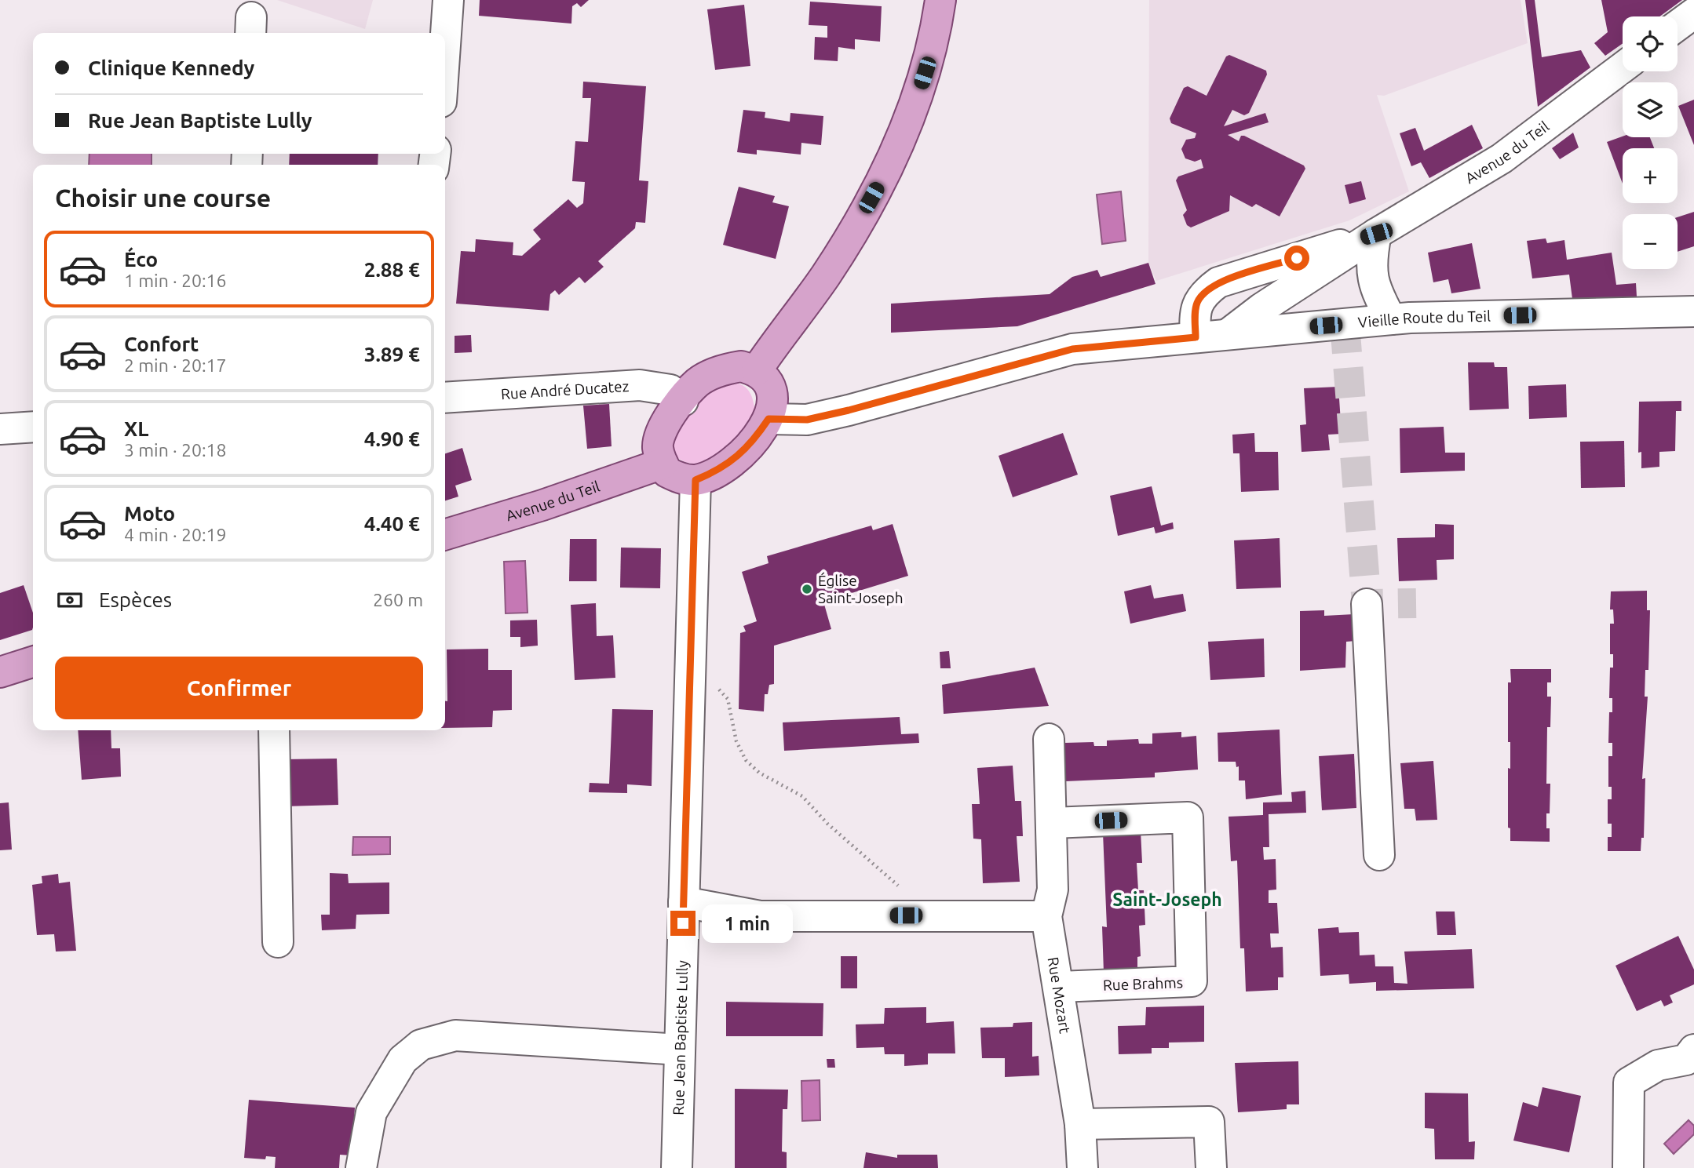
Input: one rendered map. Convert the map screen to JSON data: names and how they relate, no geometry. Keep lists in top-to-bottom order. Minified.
{"streets":{"main road":["Avenue du Teil"],"street":["Vieille Route du Teil","Rue André Ducatez","Rue Brahms","Rue Mozart","Rue Jean Baptiste Lully"]},"crossings":[["Avenue du Teil","Vieille Route du Teil"],["Avenue du Teil","Rue André Ducatez"],["Avenue du Teil","Rue Jean Baptiste Lully"],["Vieille Route du Teil","Rue André Ducatez"],["Vieille Route du Teil","Rue Jean Baptiste Lully"],["Rue André Ducatez","Rue Jean Baptiste Lully"],["Rue Brahms","Rue Mozart"]],"districts":["Saint-Joseph"],"places":["Église Saint-Joseph"],"page":{"map_buttons":["+","−"],"banner":["Clinique Kennedy","Rue Jean Baptiste Lully"],"heading":"Choisir une course","list":[{"name":"Éco","note":"1 min · 20:16","value":"2.88 €"},{"name":"Confort","note":"2 min · 20:17","value":"3.89 €"},{"name":"XL","note":"3 min · 20:18","value":"4.90 €"},{"name":"Moto","note":"4 min · 20:19","value":"4.40 €"}],"pay":["Espèces","260 m"],"buttons":"Confirmer","bubble":"1 min"}}
